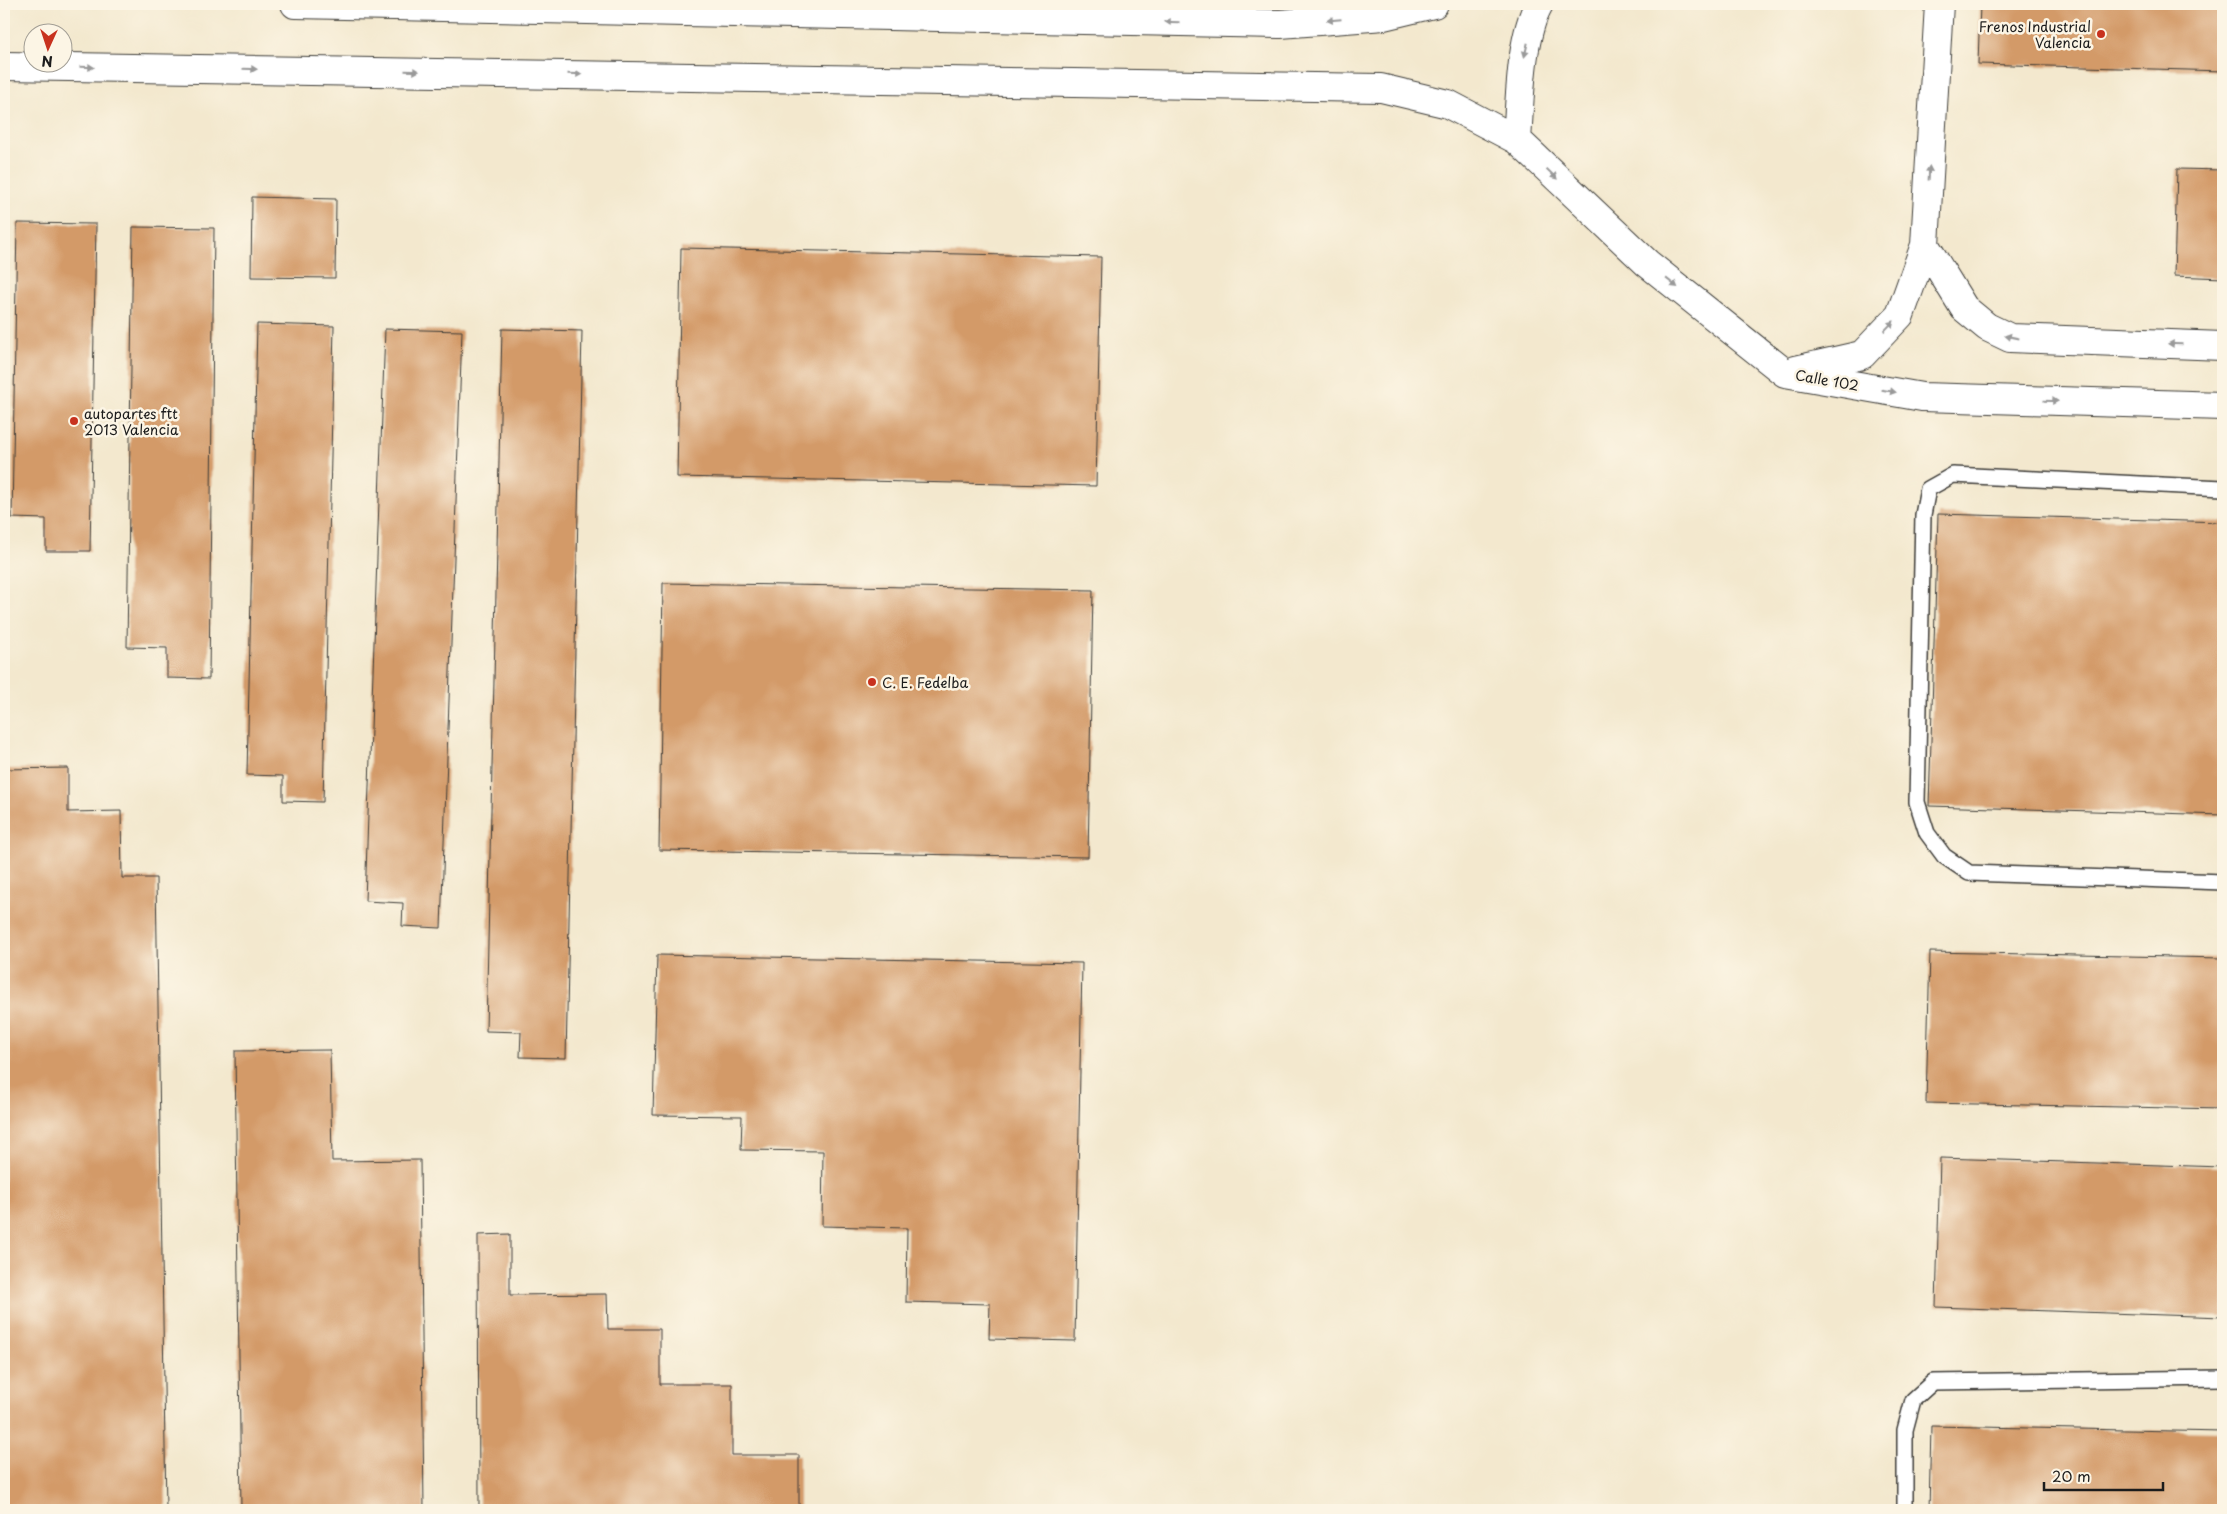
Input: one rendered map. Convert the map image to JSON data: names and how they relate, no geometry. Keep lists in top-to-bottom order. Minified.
{"streets":{"street":["Calle 102"]},"places":["Frenos Industrial Valencia","autopartes ftt 2013 Valencia","C. E. Fedelba"],"scale_bar":"20 m","north":"bottom"}
